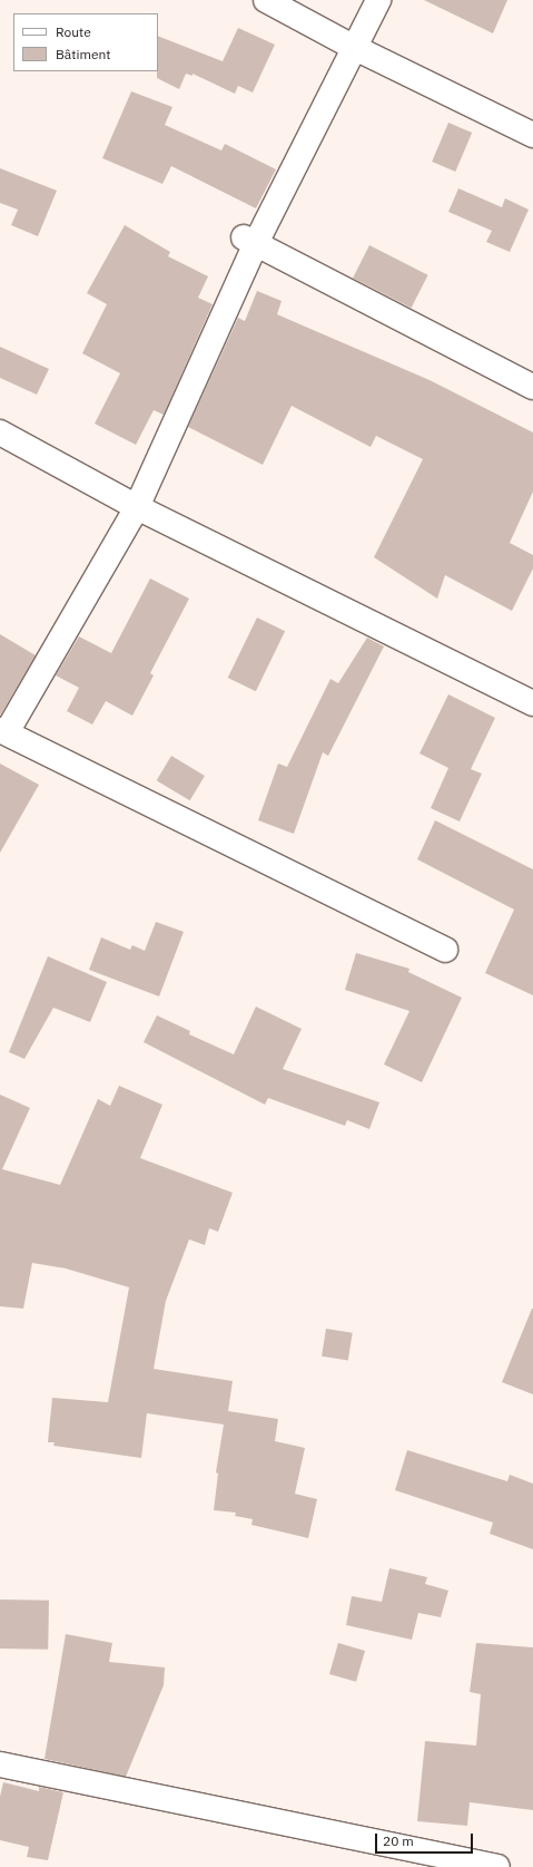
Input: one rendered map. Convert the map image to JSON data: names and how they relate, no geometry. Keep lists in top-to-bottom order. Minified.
{"legend":["Route","Bâtiment"],"scale_bar":"20 m"}
